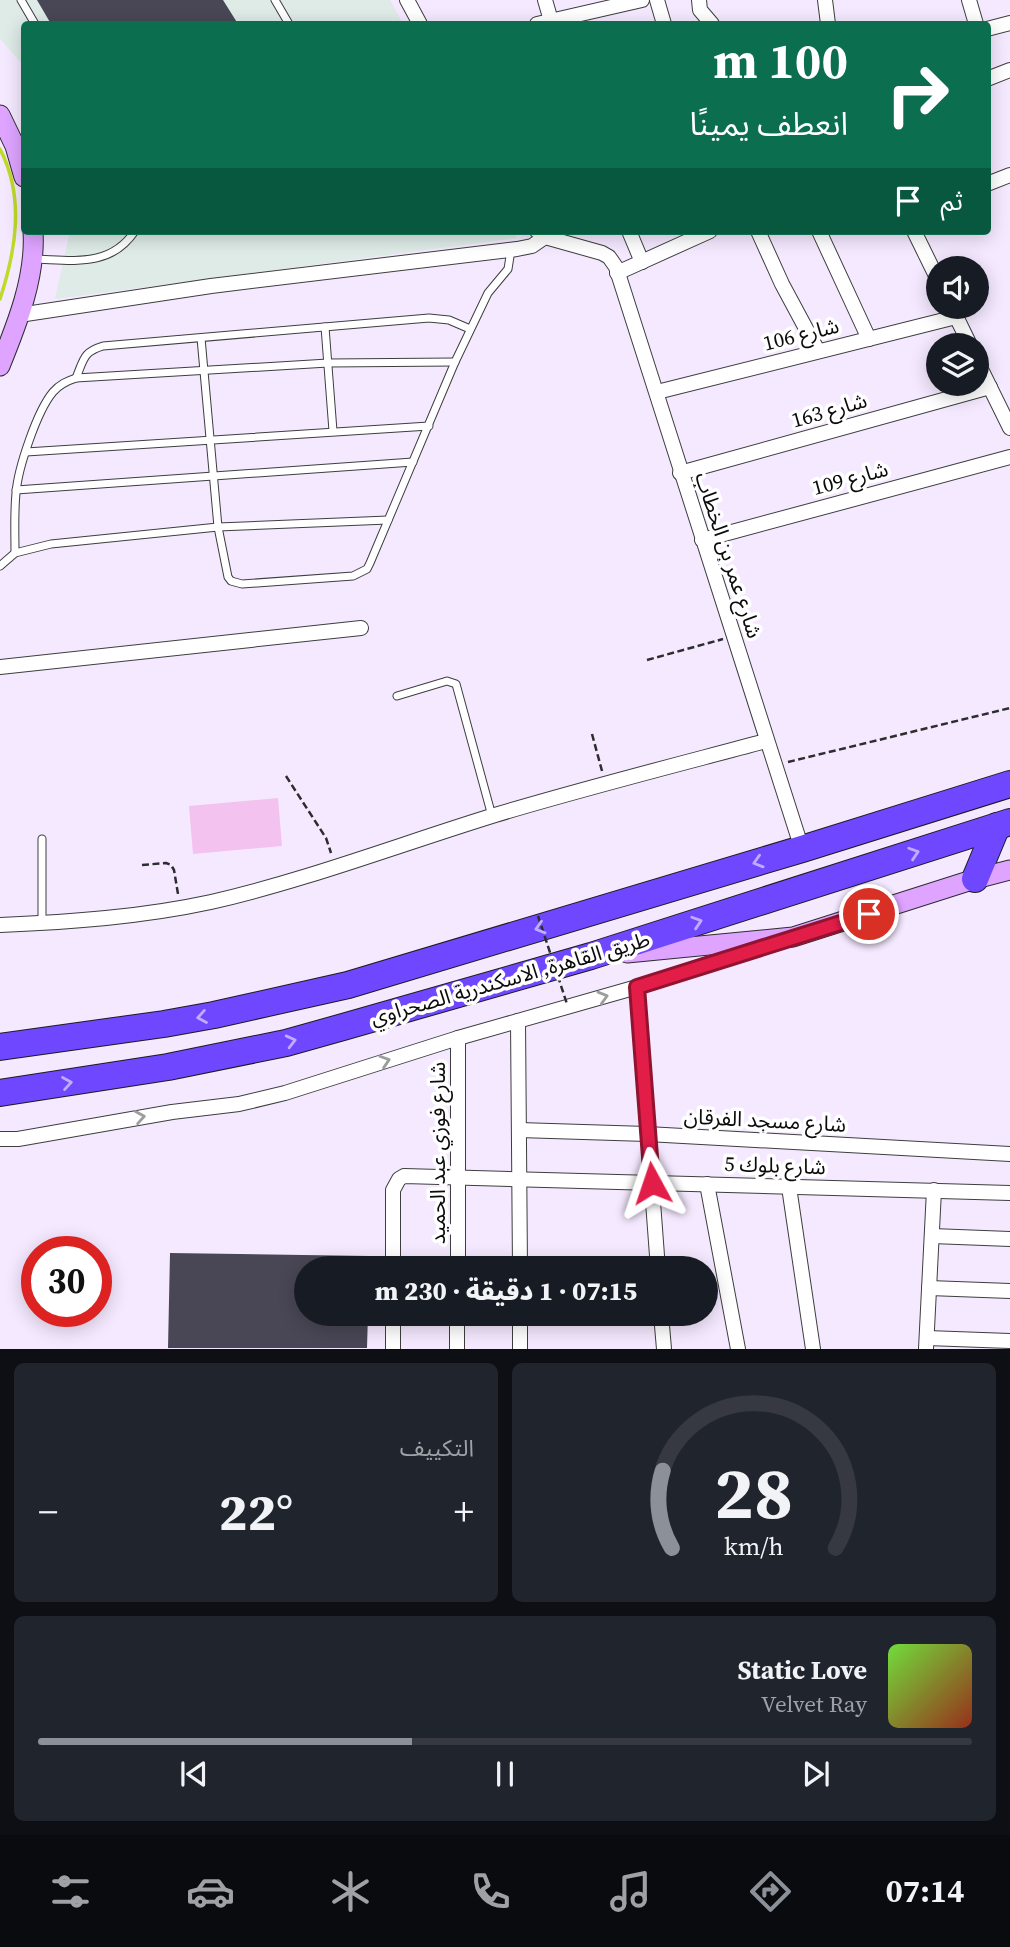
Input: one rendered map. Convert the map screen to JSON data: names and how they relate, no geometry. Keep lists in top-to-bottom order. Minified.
{"streets":{"highway":["طريق القاهرة, الاسكندرية الصحراوي"],"street":["شارع 106","شارع 163","شارع 109","شارع عمر بن الخطاب","شارع مسجد الفرقان","شارع فوزي عبد الحميد","شارع بلوك 5"]},"crossings":[["شارع 106","شارع عمر بن الخطاب"],["شارع 163","شارع عمر بن الخطاب"],["شارع 109","شارع عمر بن الخطاب"],["شارع عمر بن الخطاب","طريق القاهرة, الاسكندرية الصحراوي"],["شارع فوزي عبد الحميد","شارع بلوك 5"]],"page":{"turn":["100 m","انعطف يمينًا"],"then":"ثم","limit":"30","trip":"07:15 · 1 دقيقة · 230 m","tile":"التكييف","heat":["−","22°","+"],"song":["Static Love","Velvet Ray"],"tabs":"07:14","gauge":["28","km/h"]}}
